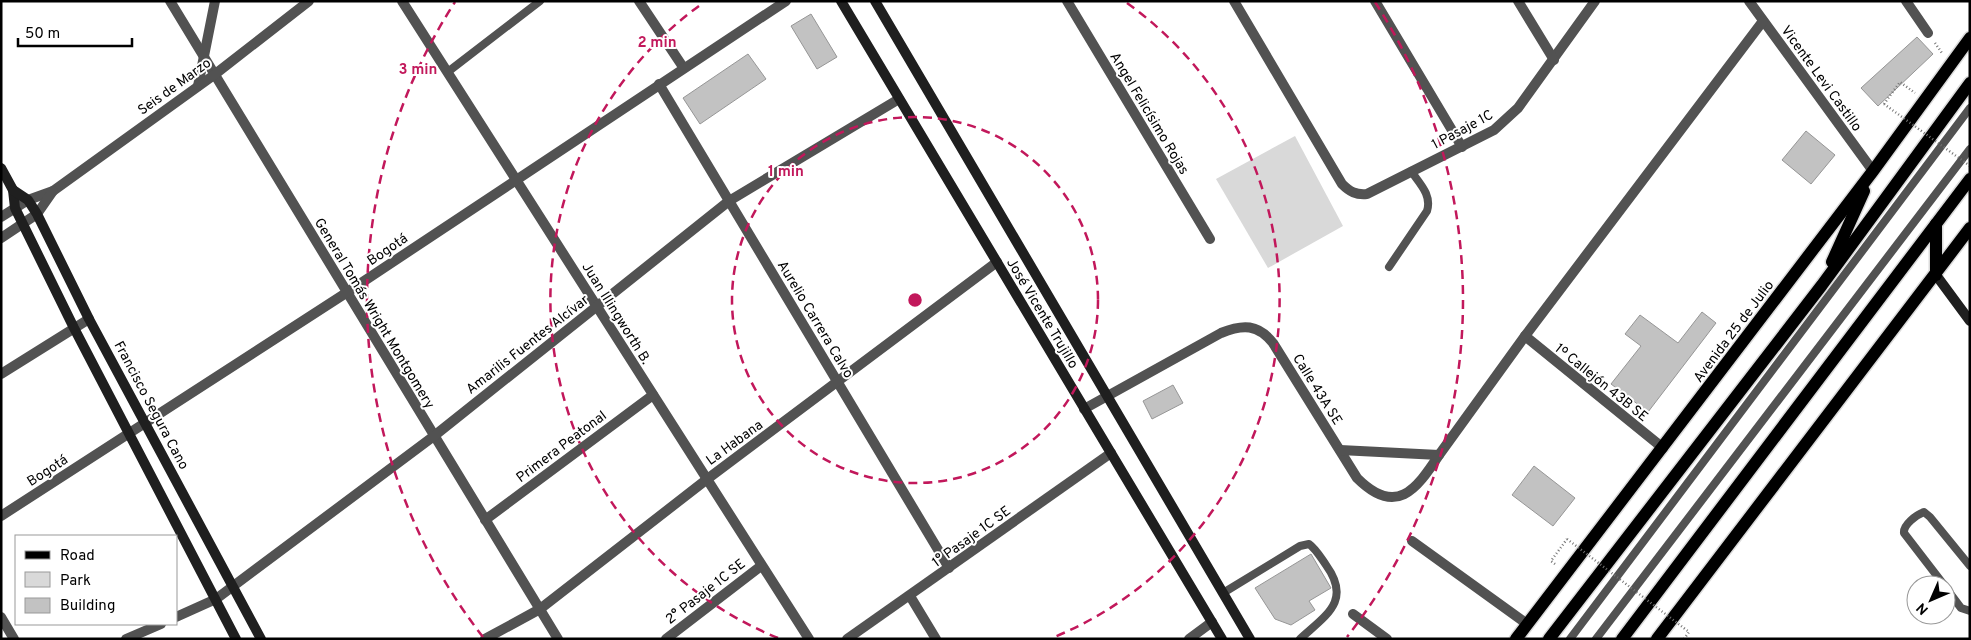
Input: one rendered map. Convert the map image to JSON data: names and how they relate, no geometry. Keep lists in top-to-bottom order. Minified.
{"streets":{"main road":["José Vicente Trujillo","Avenida 25 de Julio","Francisco Segura Cano"],"street":["Vicente Levi Castillo","Seis de Marzo","Angel Felicísimo Rojas","1 Pasaje 1C","Bogotá","General Tomás Wright Montgomery","Juan Illingworth B.","Aurelio Carrera Calvo","Amarilis Fuentes Alcívar","1º Callejón 43B SE","Calle 43A SE","La Habana","Primera Peatonal","1° Pasaje 1C SE","2° Pasaje 1C SE"]},"crossings":[["Vicente Levi Castillo","Avenida 25 de Julio"],["Vicente Levi Castillo","Calle 43A SE"],["Seis de Marzo","General Tomás Wright Montgomery"],["Seis de Marzo","Francisco Segura Cano"],["Bogotá","General Tomás Wright Montgomery"],["Bogotá","Juan Illingworth B."],["Bogotá","Aurelio Carrera Calvo"],["Bogotá","Francisco Segura Cano"],["General Tomás Wright Montgomery","Amarilis Fuentes Alcívar"],["General Tomás Wright Montgomery","La Habana"],["General Tomás Wright Montgomery","Primera Peatonal"],["Juan Illingworth B.","Amarilis Fuentes Alcívar"],["Juan Illingworth B.","La Habana"],["Juan Illingworth B.","Primera Peatonal"],["Juan Illingworth B.","2° Pasaje 1C SE"],["José Vicente Trujillo","Amarilis Fuentes Alcívar"],["José Vicente Trujillo","Calle 43A SE"],["José Vicente Trujillo","La Habana"],["José Vicente Trujillo","1° Pasaje 1C SE"],["Aurelio Carrera Calvo","Amarilis Fuentes Alcívar"],["Aurelio Carrera Calvo","La Habana"],["Aurelio Carrera Calvo","1° Pasaje 1C SE"],["Avenida 25 de Julio","1º Callejón 43B SE"],["Amarilis Fuentes Alcívar","Francisco Segura Cano"],["1º Callejón 43B SE","Calle 43A SE"]],"legend":["Road","Park","Building"],"scale_bar":"50 m","north":"bottom left","rings":["2 min","3 min","1 min"]}
